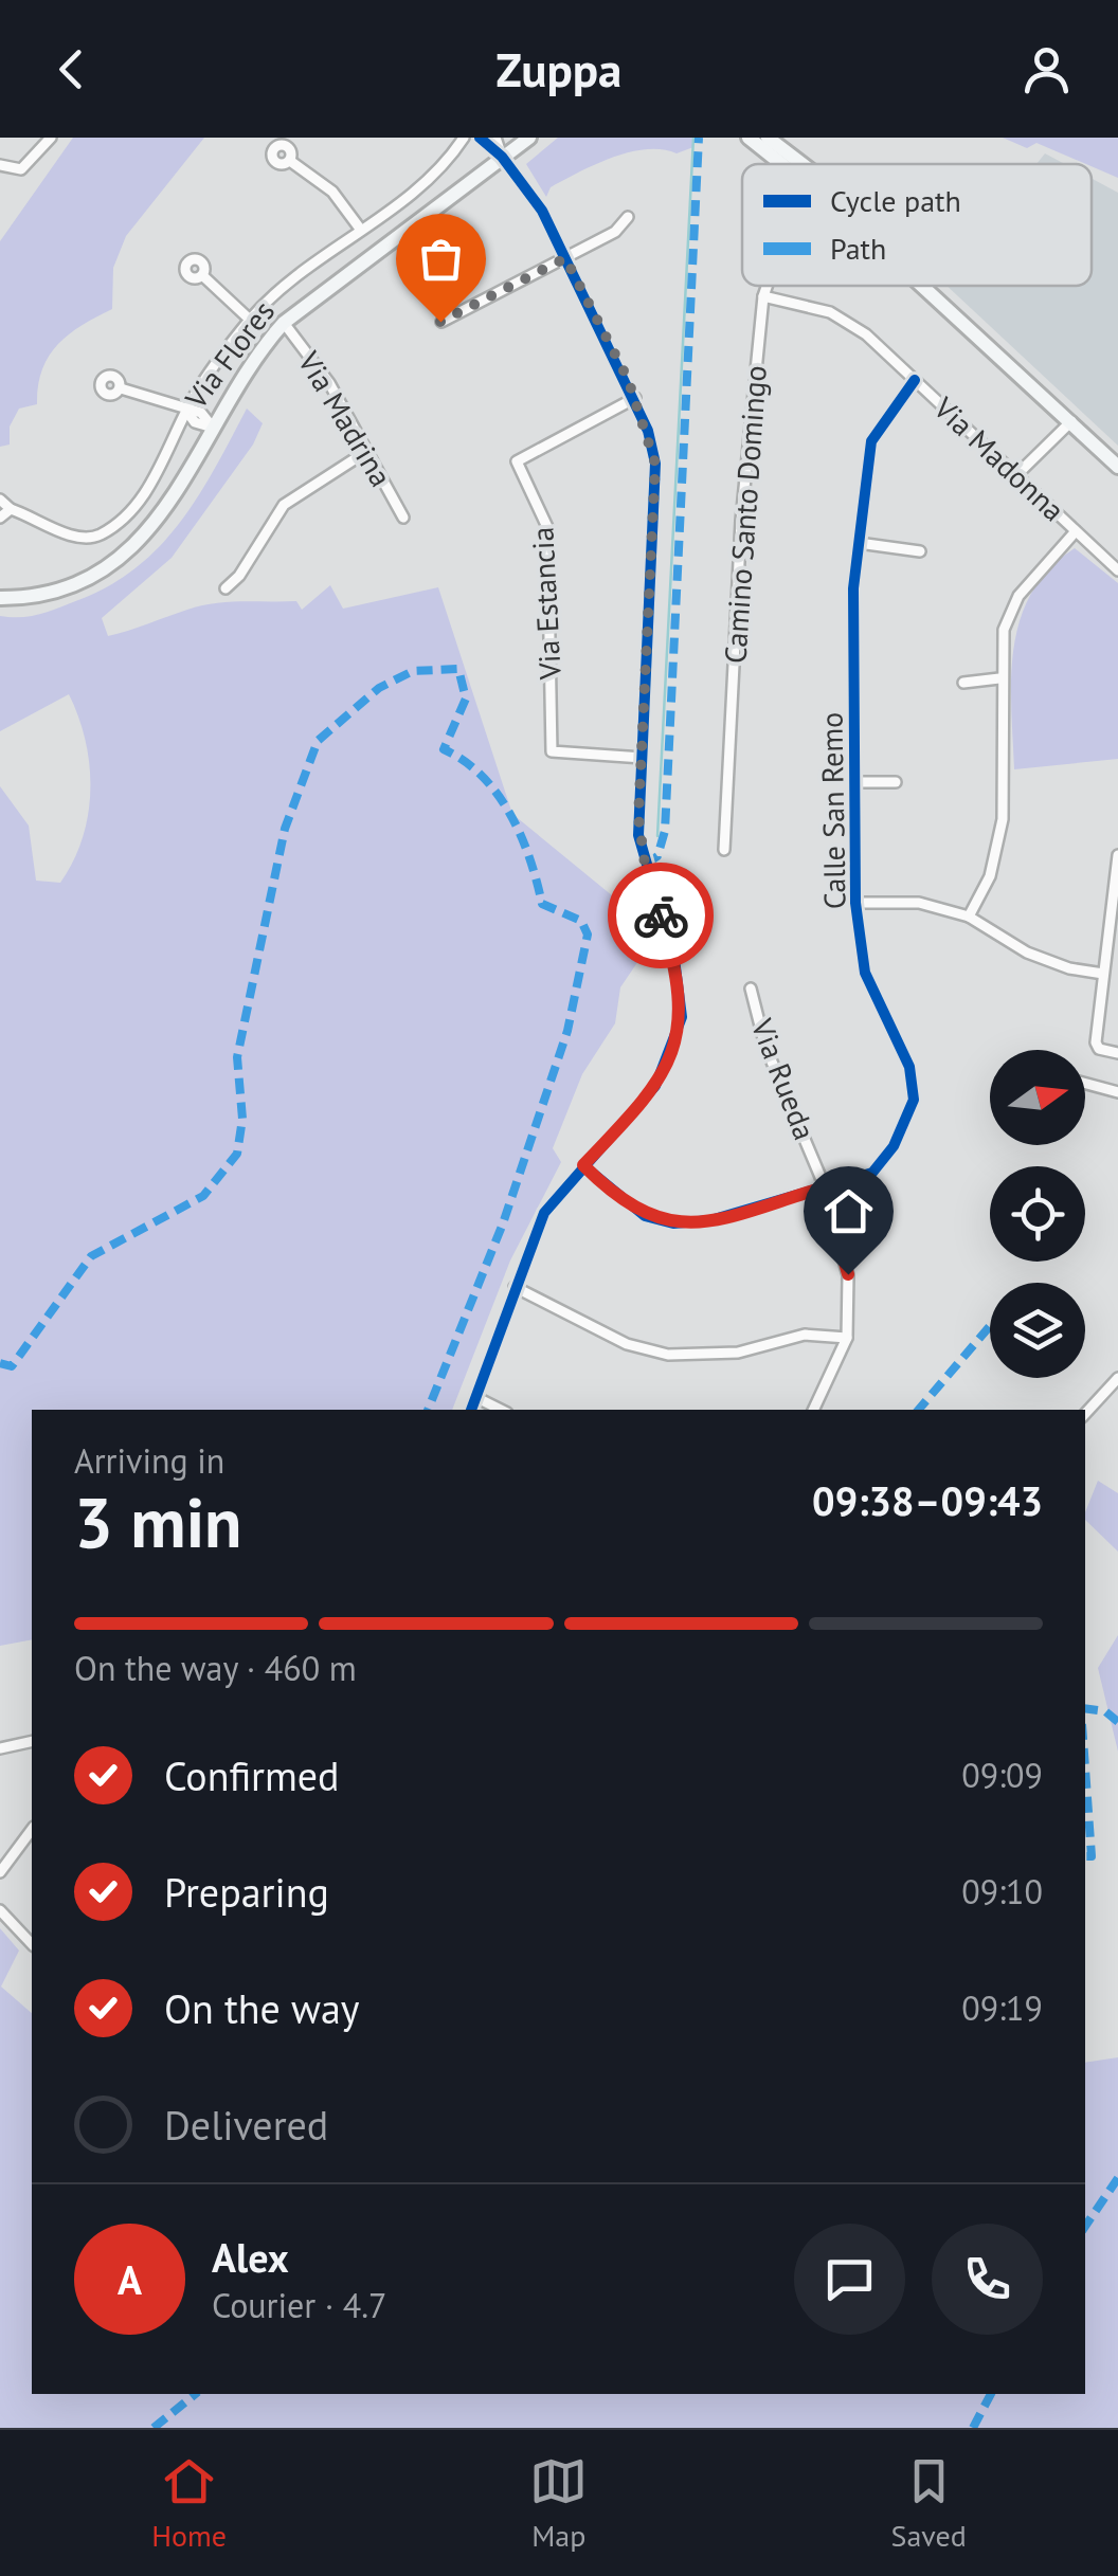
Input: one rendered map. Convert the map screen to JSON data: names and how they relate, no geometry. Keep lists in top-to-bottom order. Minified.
{"streets":{"street":["Via Flores","Via Madrina","Via Madonna","Camino Santo Domingo","Via Estancia","Calle San Remo","Via Rueda"]},"crossings":[["Via Madonna","Camino Santo Domingo"],["Via Madonna","Calle San Remo"],["Calle San Remo","Via Rueda"]],"legend":["Cycle path","Path"],"north":"right","page":{"header":"Zuppa","heading":["3 min","Arriving in","09:38–09:43"],"panel":["Alex","Courier · 4.7"],"bar":"On the way · 460 m","list":[["Confirmed","09:09"],["Preparing","09:10"],["On the way","09:19"],"Delivered"],"round":"A","tabs":["Home","Map","Saved"]}}
